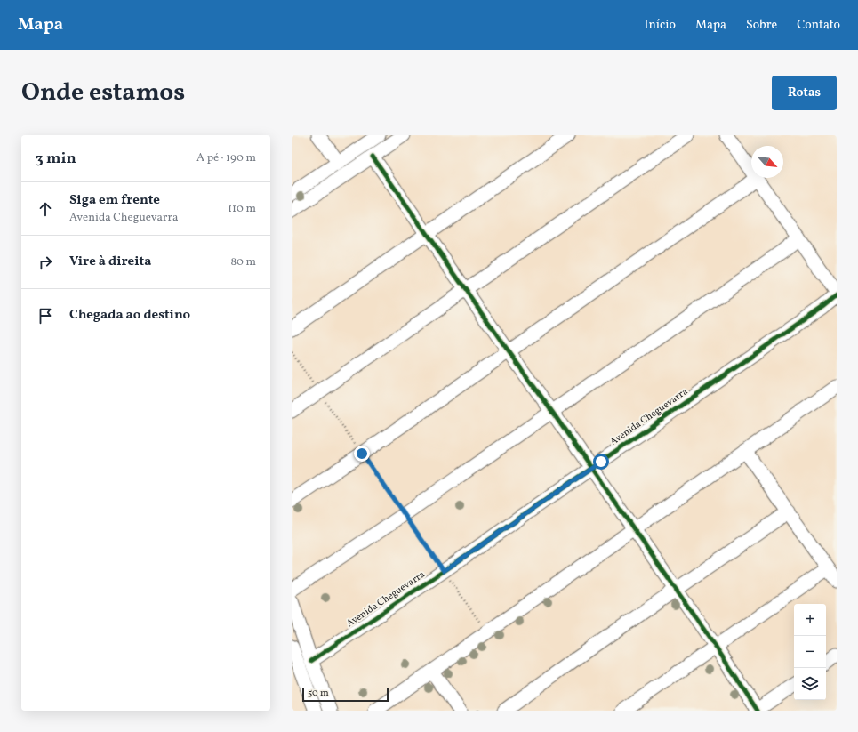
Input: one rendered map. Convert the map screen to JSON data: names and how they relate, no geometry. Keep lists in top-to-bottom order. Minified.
{"streets":{"street":["Avenida Cheguevarra"]},"scale_bar":"50 m","north":"bottom right","page":{"header":"Mapa","nav":["Início","Mapa","Sobre","Contato"],"title":"Onde estamos","buttons":"Rotas","heading":["3 min","A pé · 190 m"],"list":[["Siga em frente","Avenida Cheguevarra","110 m"],["Vire à direita","80 m"],"Chegada ao destino"],"map_buttons":["+","−"],"scale":"50 m"}}
